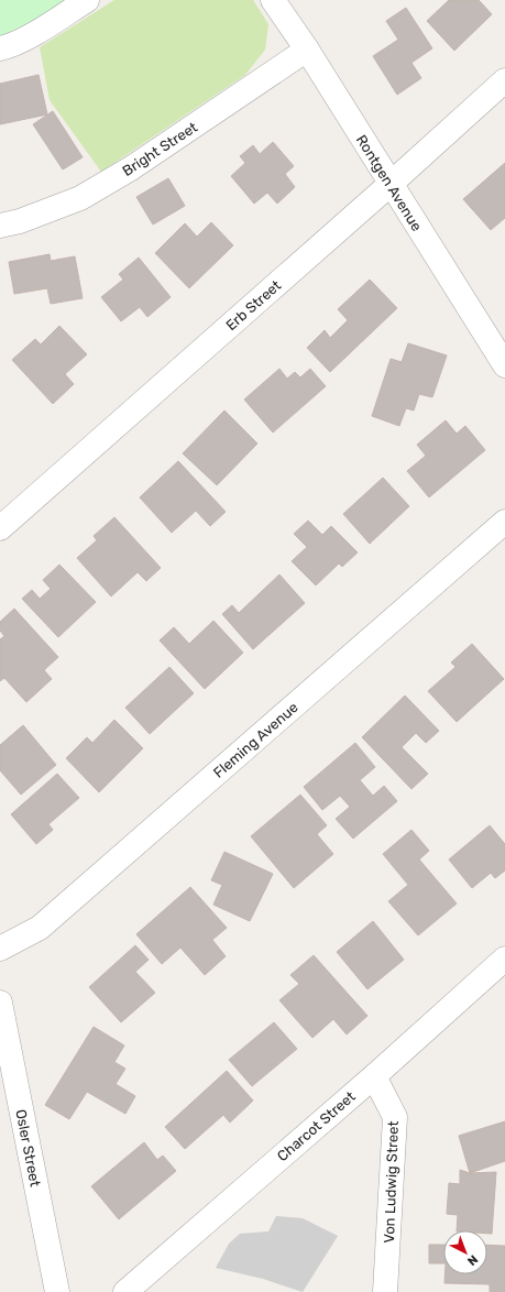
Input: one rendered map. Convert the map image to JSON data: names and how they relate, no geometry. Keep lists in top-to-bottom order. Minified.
{"streets":{"street":["Bright Street","Rontgen Avenue","Erb Street","Fleming Avenue","Charcot Street","Osler Street","Von Ludwig Street"]},"crossings":[["Bright Street","Rontgen Avenue"],["Rontgen Avenue","Erb Street"],["Charcot Street","Von Ludwig Street"]],"north":"bottom right"}
